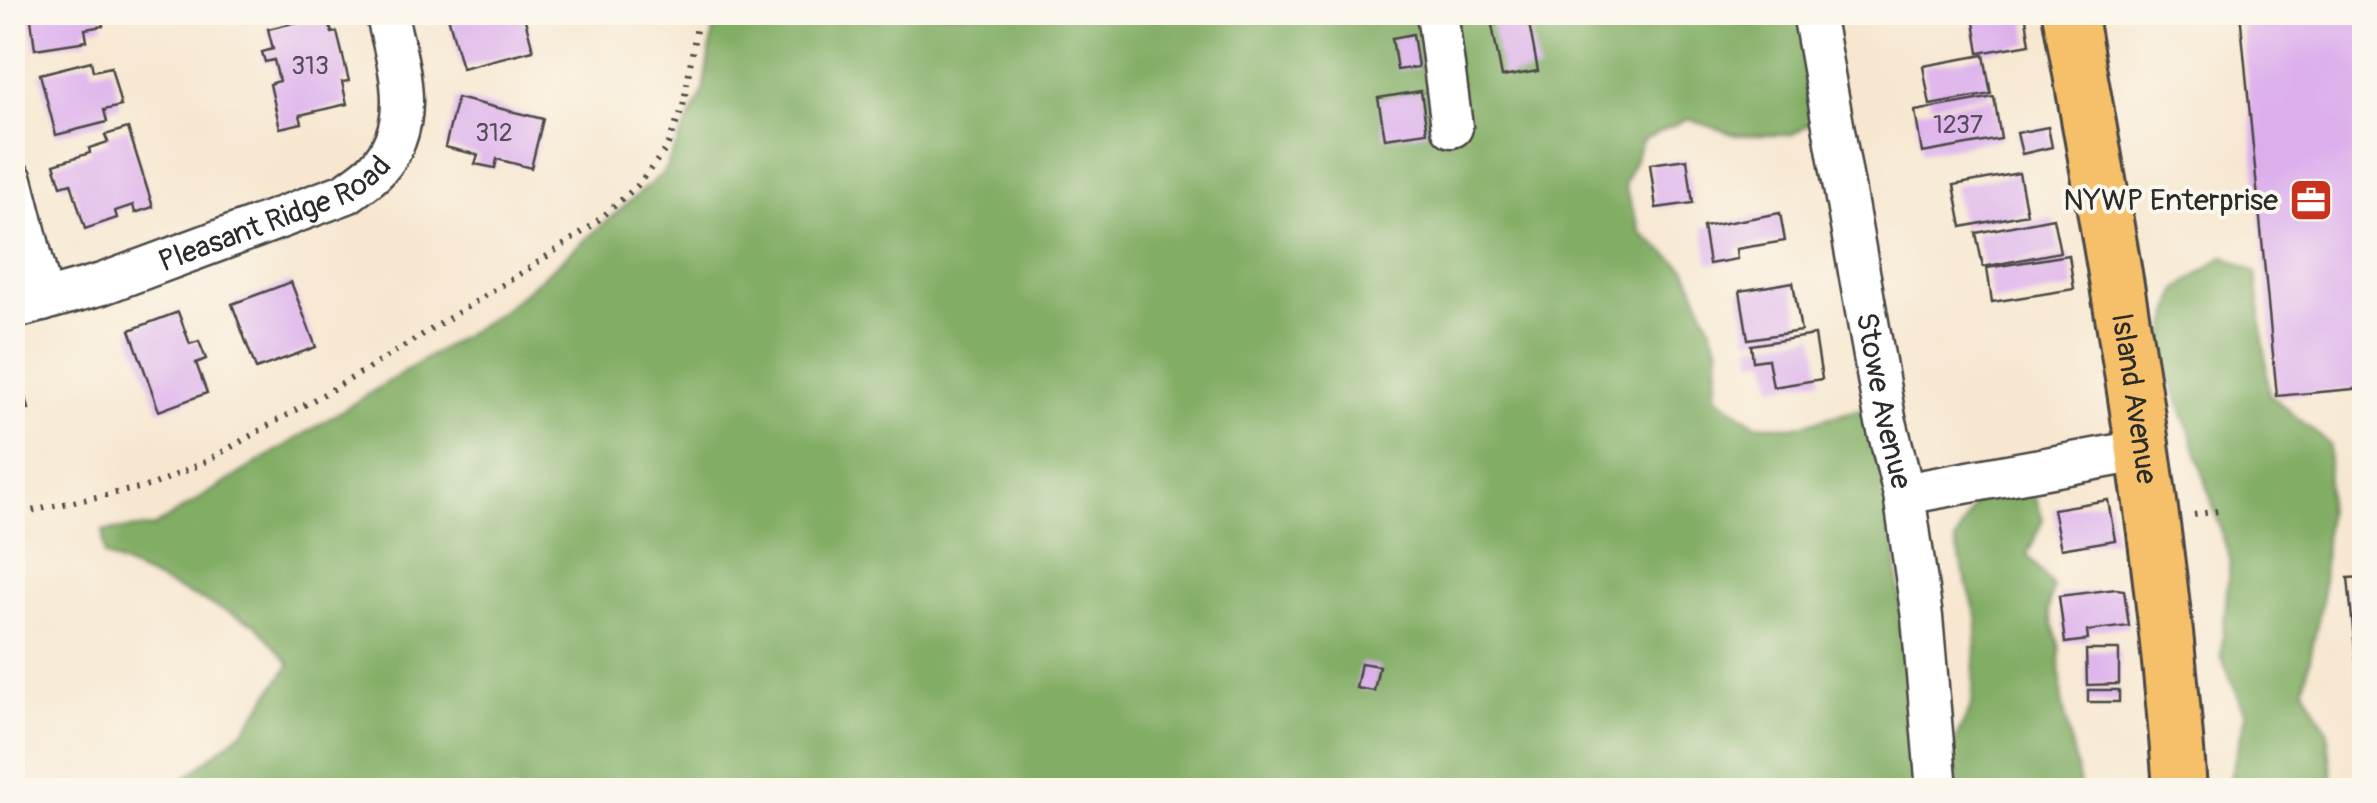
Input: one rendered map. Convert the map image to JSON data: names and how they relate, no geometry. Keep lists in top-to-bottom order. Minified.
{"streets":{"main road":["Island Avenue"],"street":["Pleasant Ridge Road","Stowe Avenue"]},"places":{"office":["NYWP Enterprise"]},"house_numbers":["313","1237","312"]}
